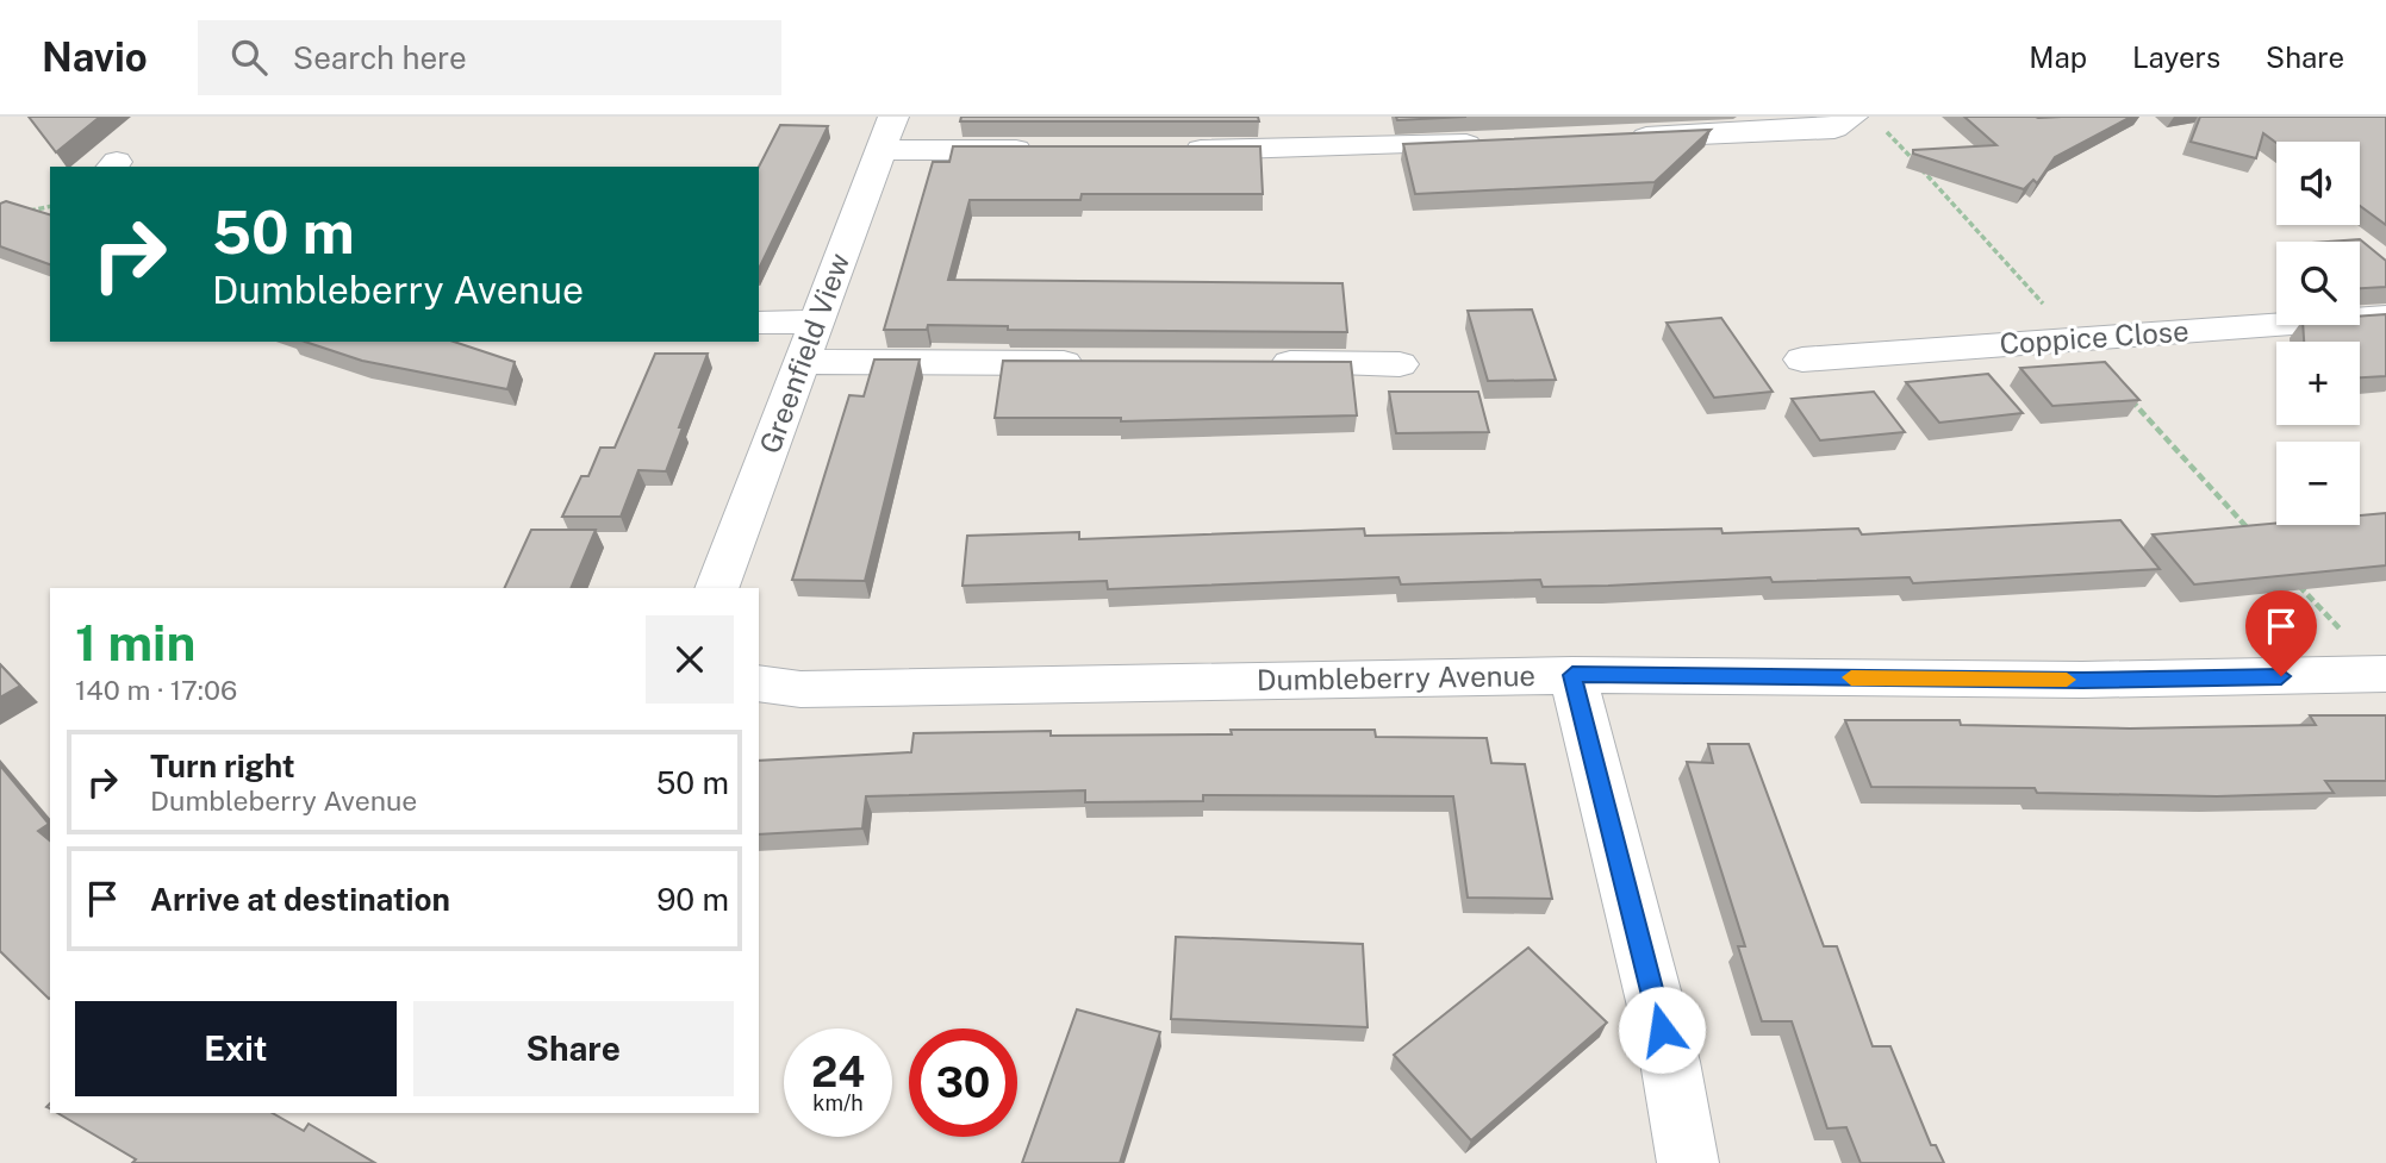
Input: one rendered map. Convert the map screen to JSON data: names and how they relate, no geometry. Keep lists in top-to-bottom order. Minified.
{"streets":{"street":["Coppice Close","Greenfield View","Dumbleberry Avenue"]},"page":{"header":"Navio","search":"Search here","nav":["Map","Layers","Share"],"map_buttons":["+","−"],"turn":["50 m","Dumbleberry Avenue"],"heading":["1 min","140 m · 17:06"],"list":[{"name":"Turn right","note":"Dumbleberry Avenue","value":"50 m"},{"name":"Arrive at destination","value":"90 m"}],"buttons":["Exit","Share"],"speed":"24 km/h","limit":"30"}}
